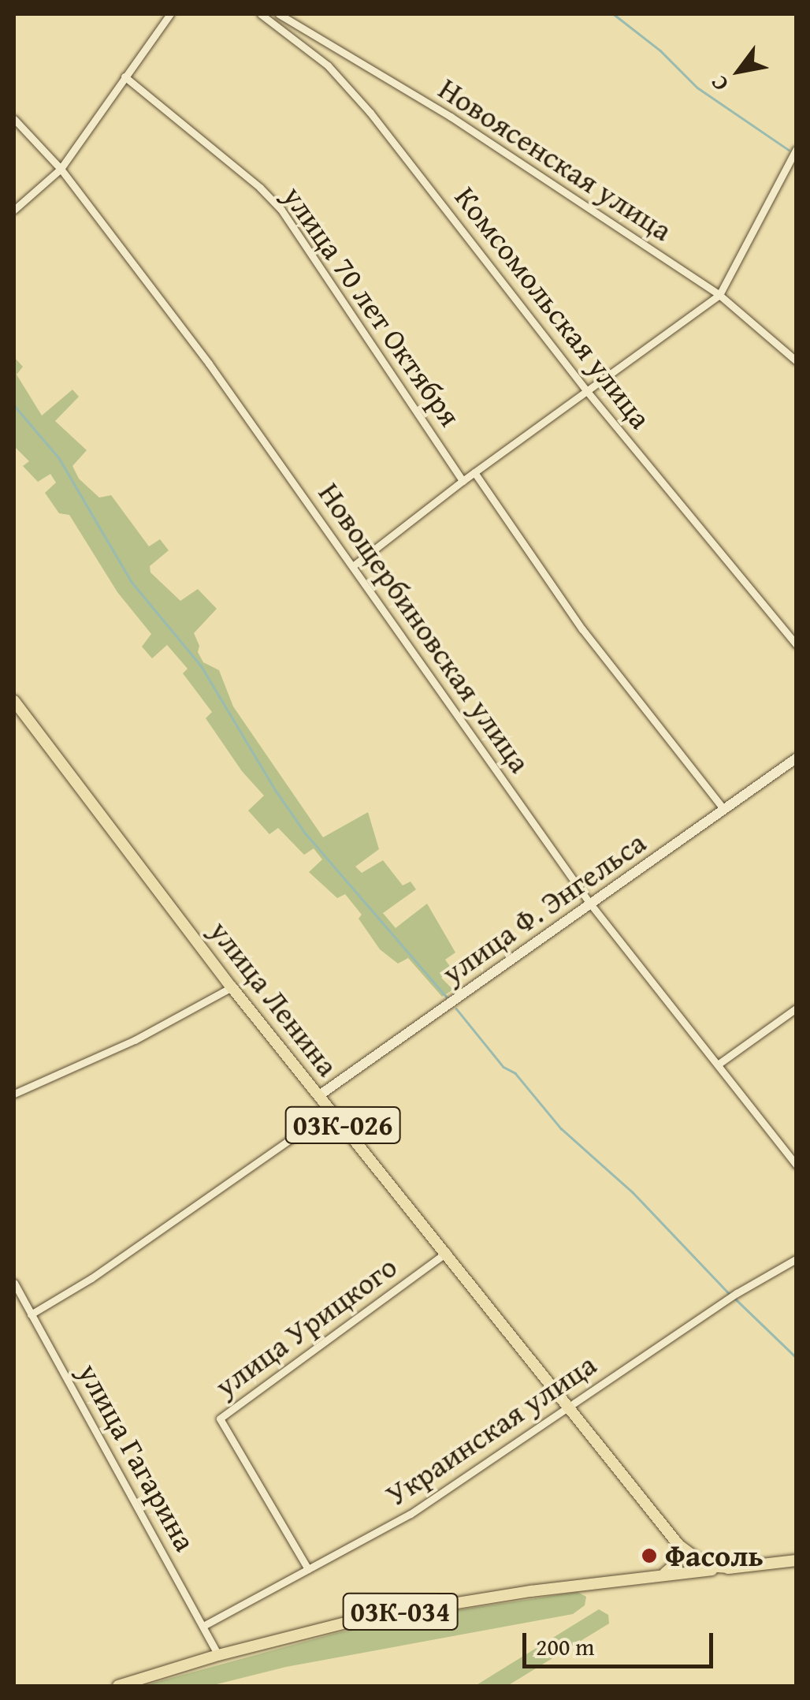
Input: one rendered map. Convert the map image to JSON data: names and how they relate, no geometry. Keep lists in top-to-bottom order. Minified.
{"streets":{"main road":["улица Ф. Энгельса","улица Ленина","03К-026","03К-034"],"street":["Новоясенская улица","улица 70 лет Октября","Комсомольская улица","Новощербиновская улица","улица Урицкого","Украинская улица","улица Гагарина"]},"crossings":[["Новощербиновская улица","улица Ф. Энгельса"],["улица Ф. Энгельса","улица Ленина"],["улица Ленина","03К-026"],["улица Ленина","улица Урицкого"],["улица Ленина","Украинская улица"],["03К-026","03К-034"],["улица Урицкого","Украинская улица"],["Украинская улица","улица Гагарина"],["улица Гагарина","03К-034"]],"places":["Фасоль"],"scale_bar":"200 m","north":"bottom left"}
